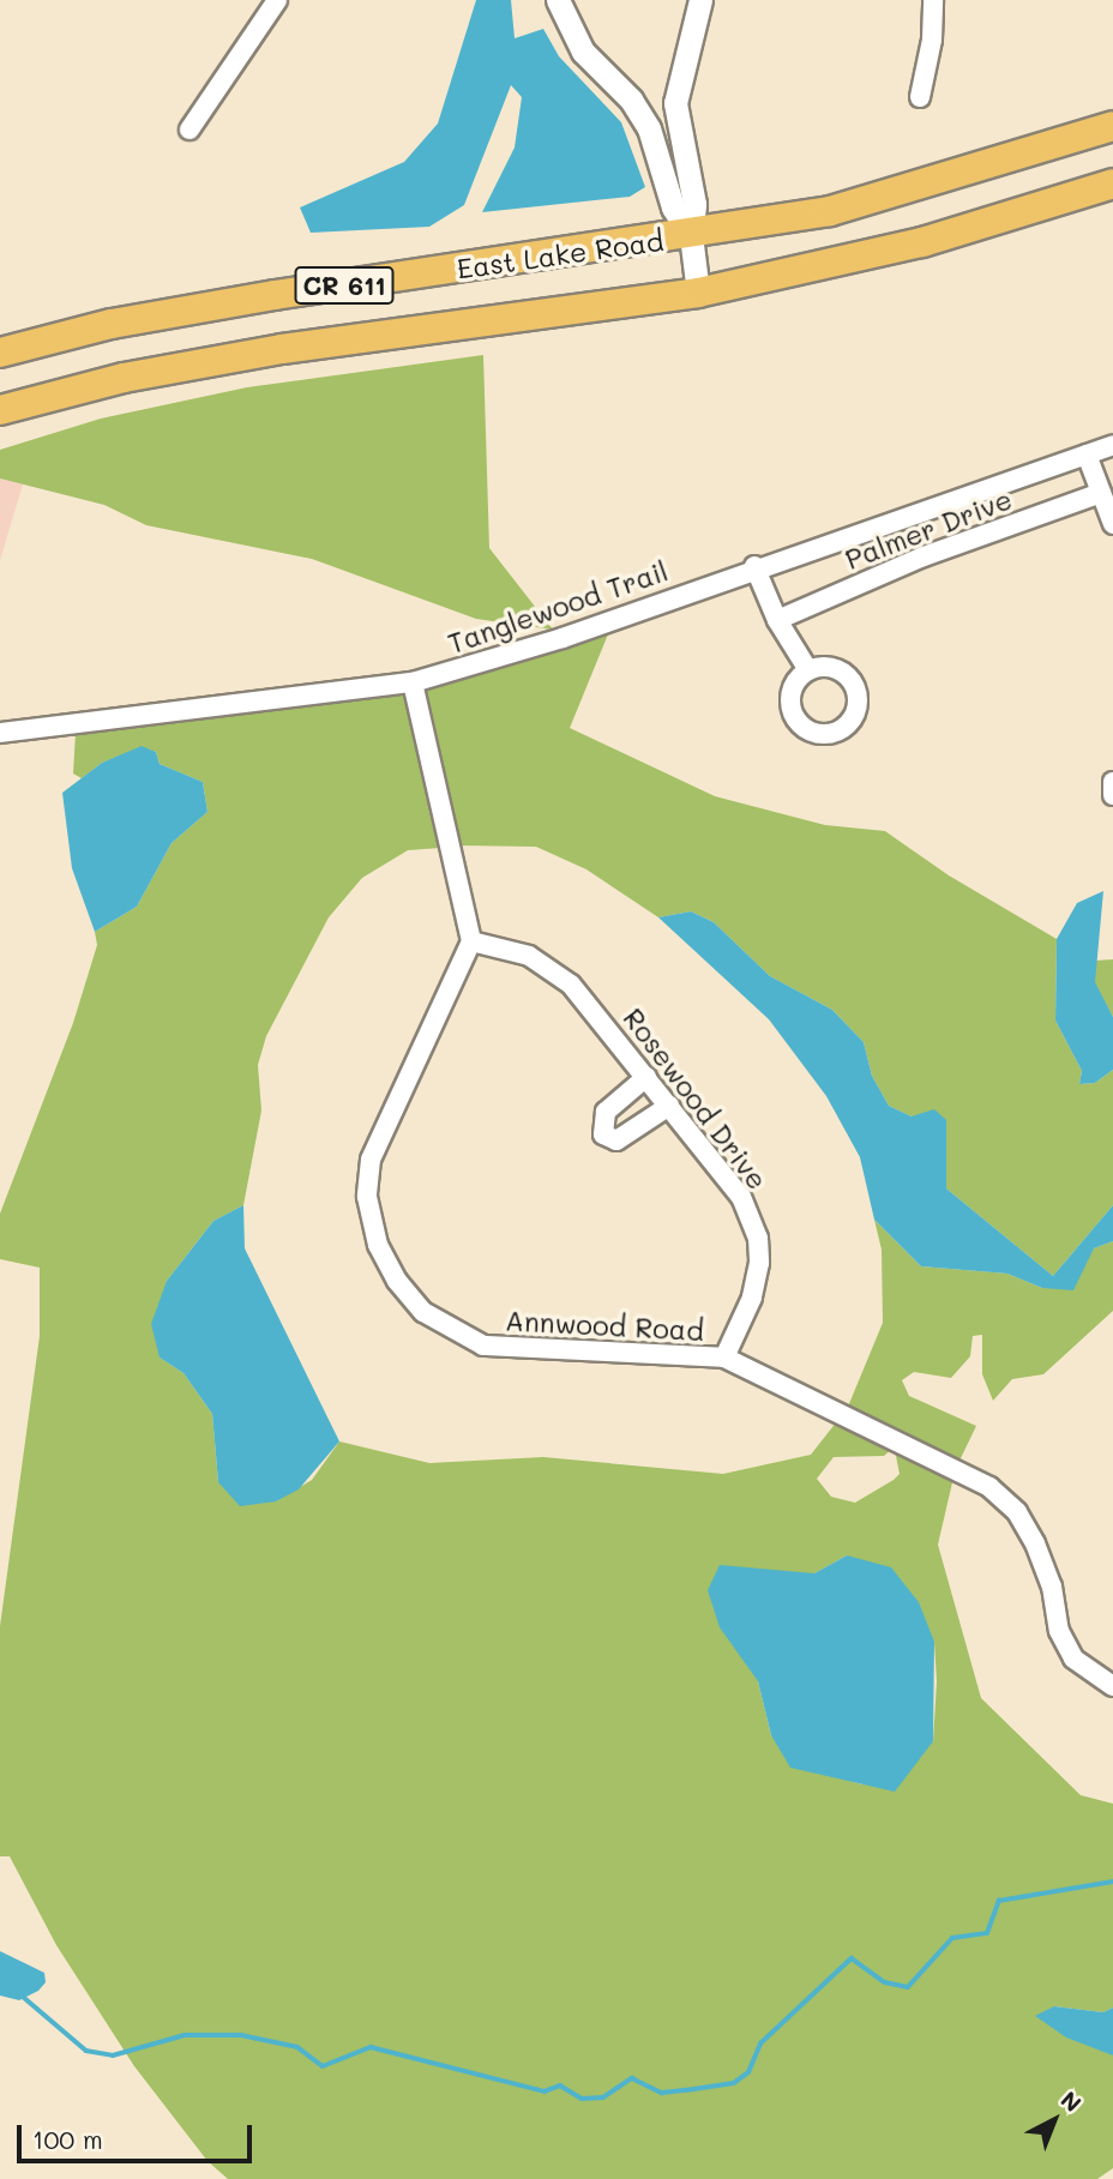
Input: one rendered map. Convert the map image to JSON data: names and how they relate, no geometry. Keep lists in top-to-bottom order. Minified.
{"streets":{"main road":["East Lake Road","CR 611"],"street":["Palmer Drive","Tanglewood Trail","Rosewood Drive","Annwood Road"]},"crossings":[["Rosewood Drive","Annwood Road"]],"scale_bar":"100 m","north":"top right"}
